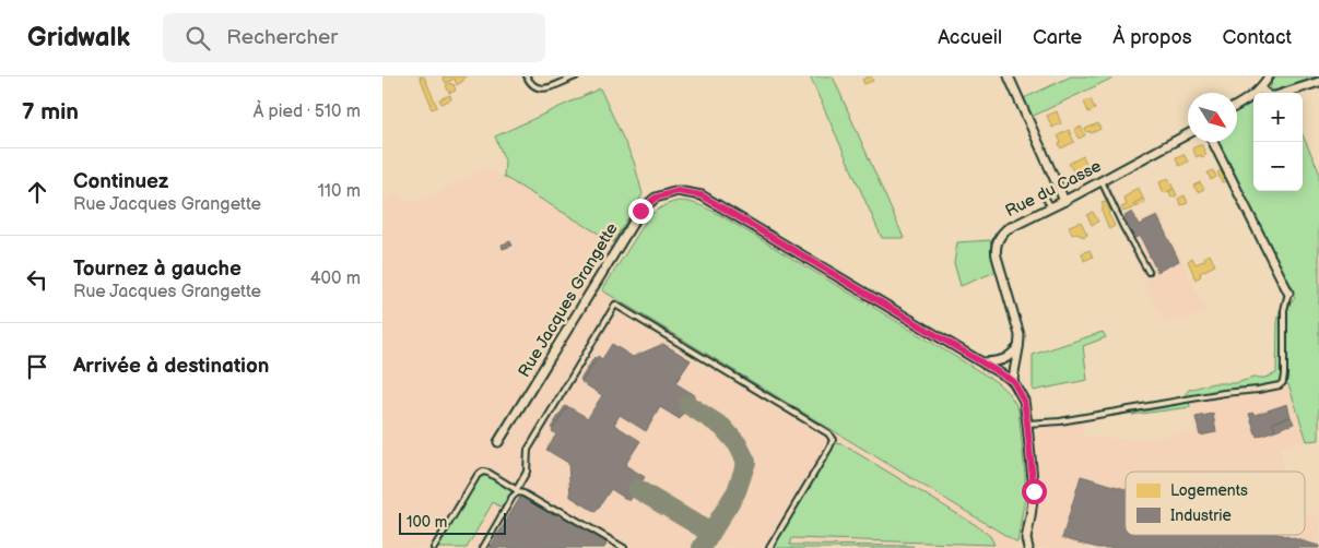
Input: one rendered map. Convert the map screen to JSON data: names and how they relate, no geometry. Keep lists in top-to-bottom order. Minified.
{"streets":{"street":["Rue du Casse","Rue Jacques Grangette"]},"crossings":[["Rue du Casse","Rue Jacques Grangette"]],"legend":["Logements","Industrie"],"scale_bar":"100 m","north":"bottom right","page":{"header":"Gridwalk","search":"Rechercher","nav":["Accueil","Carte","À propos","Contact"],"heading":["7 min","À pied · 510 m"],"map_buttons":["+","−"],"list":[["Continuez","Rue Jacques Grangette","110 m"],["Tournez à gauche","Rue Jacques Grangette","400 m"],"Arrivée à destination"],"scale":"100 m"}}
